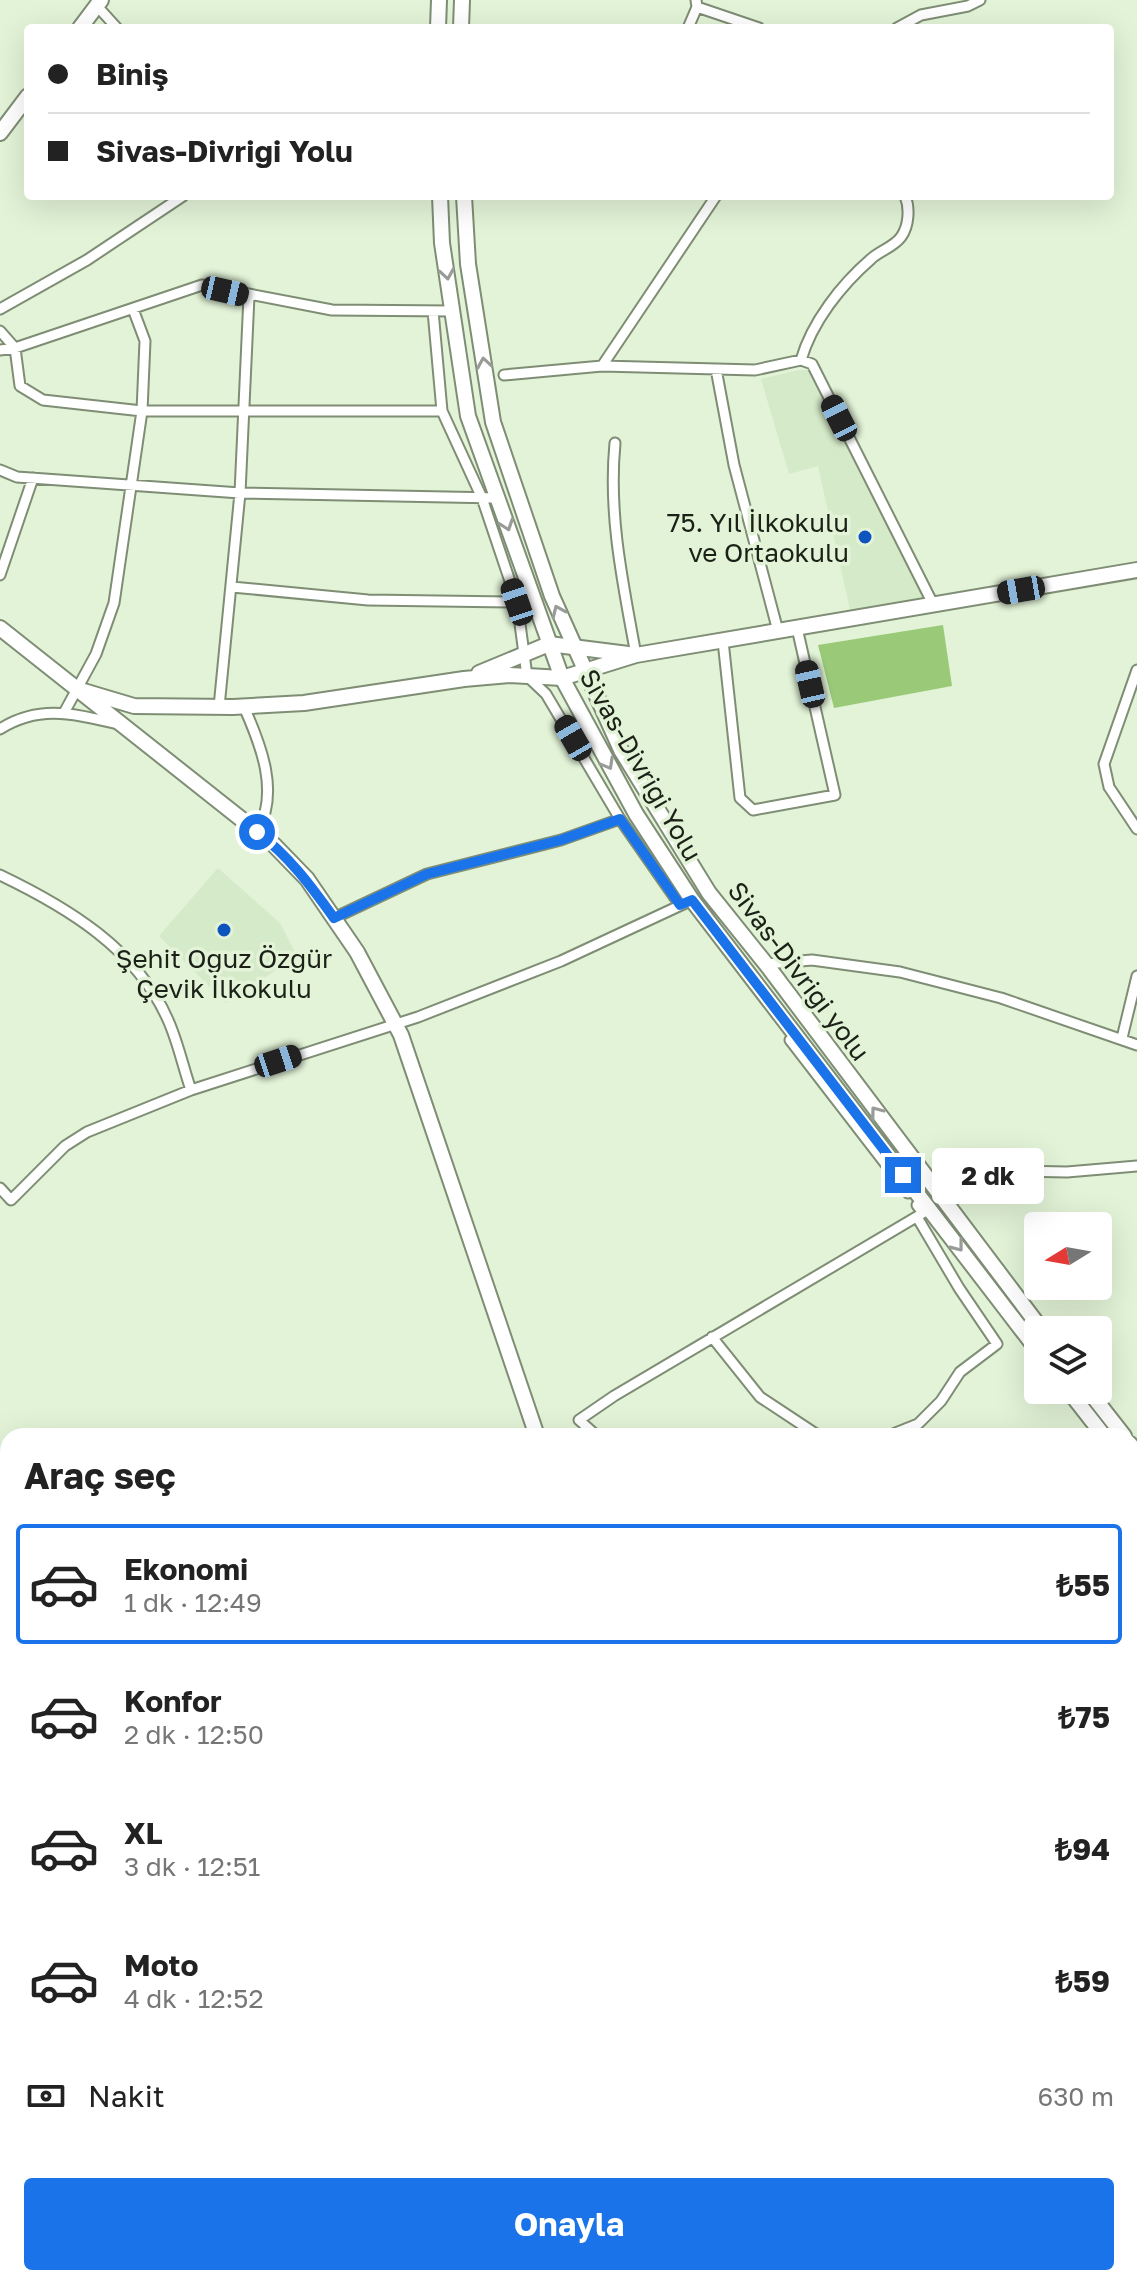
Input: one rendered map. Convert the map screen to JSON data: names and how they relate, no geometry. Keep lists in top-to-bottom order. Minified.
{"streets":{"main road":["Sivas-Divriği Yolu","Sivas-Divriği yolu"]},"one_way":["Sivas-Divriği Yolu","Sivas-Divriği yolu"],"places":["75. Yıl İlkokulu ve Ortaokulu","Şehit Oğuz Özgür Çevik İlkokulu"],"north":"left","page":{"banner":["Biniş","Sivas-Divriği Yolu"],"bubble":"2 dk","heading":"Araç seç","list":[{"name":"Ekonomi","note":"1 dk · 12:49","value":"₺55"},{"name":"Konfor","note":"2 dk · 12:50","value":"₺75"},{"name":"XL","note":"3 dk · 12:51","value":"₺94"},{"name":"Moto","note":"4 dk · 12:52","value":"₺59"}],"pay":["Nakit","630 m"],"buttons":"Onayla"}}
